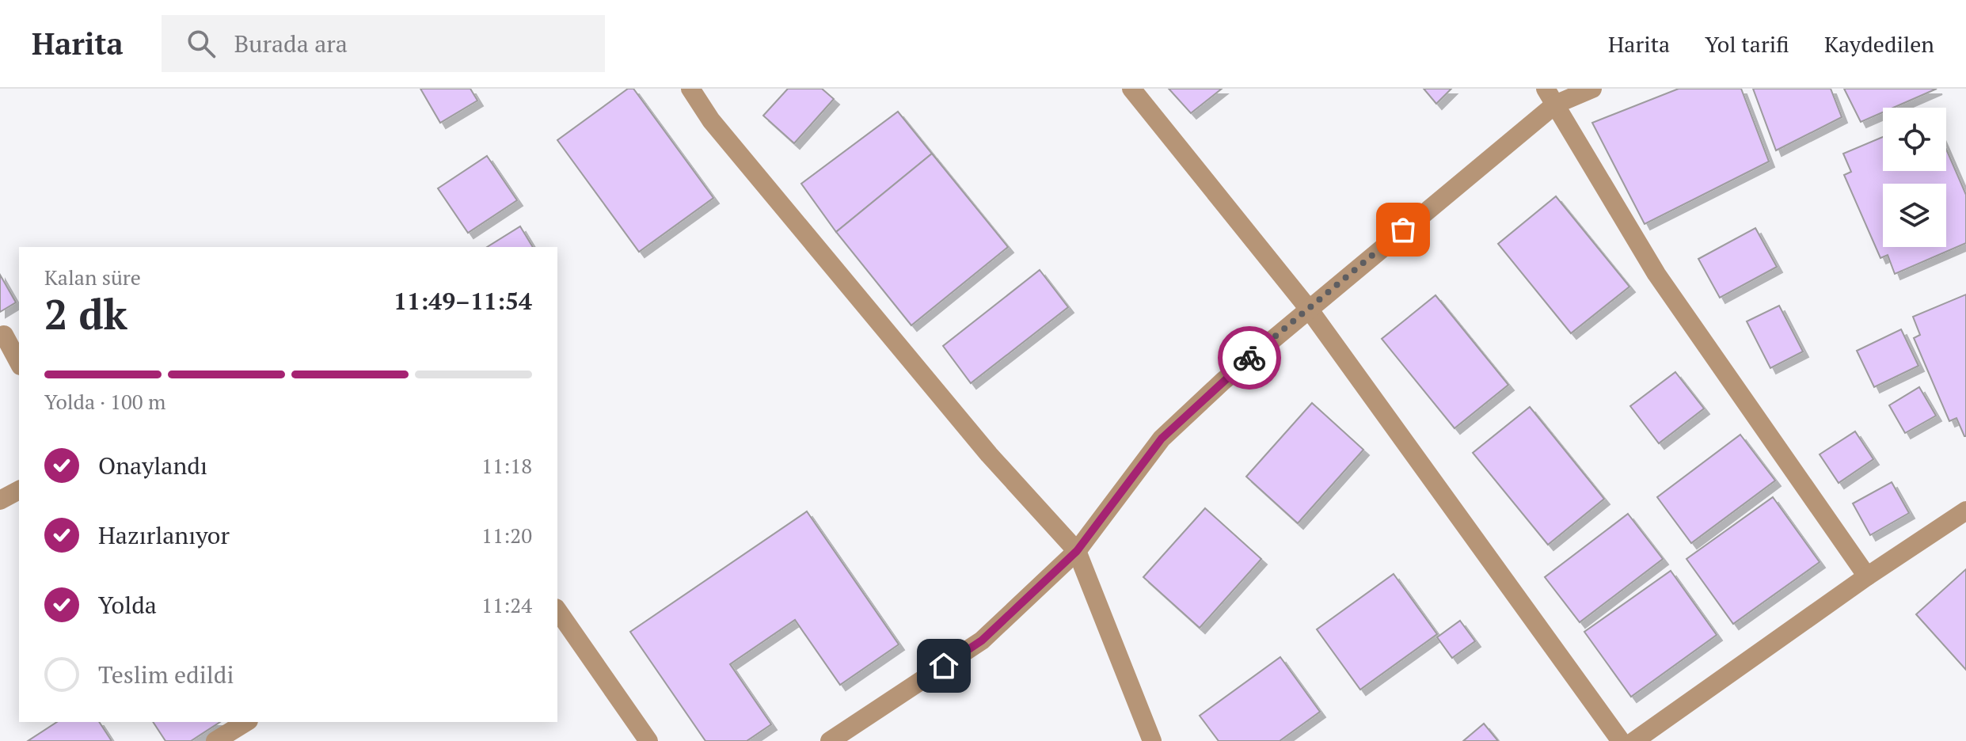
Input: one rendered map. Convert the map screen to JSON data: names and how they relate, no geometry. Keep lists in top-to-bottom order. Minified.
{"page":{"header":"Harita","search":"Burada ara","nav":["Harita","Yol tarifi","Kaydedilen"],"heading":["2 dk","Kalan süre","11:49–11:54"],"bar":"Yolda · 100 m","list":[["Onaylandı","11:18"],["Hazırlanıyor","11:20"],["Yolda","11:24"],"Teslim edildi"]}}
